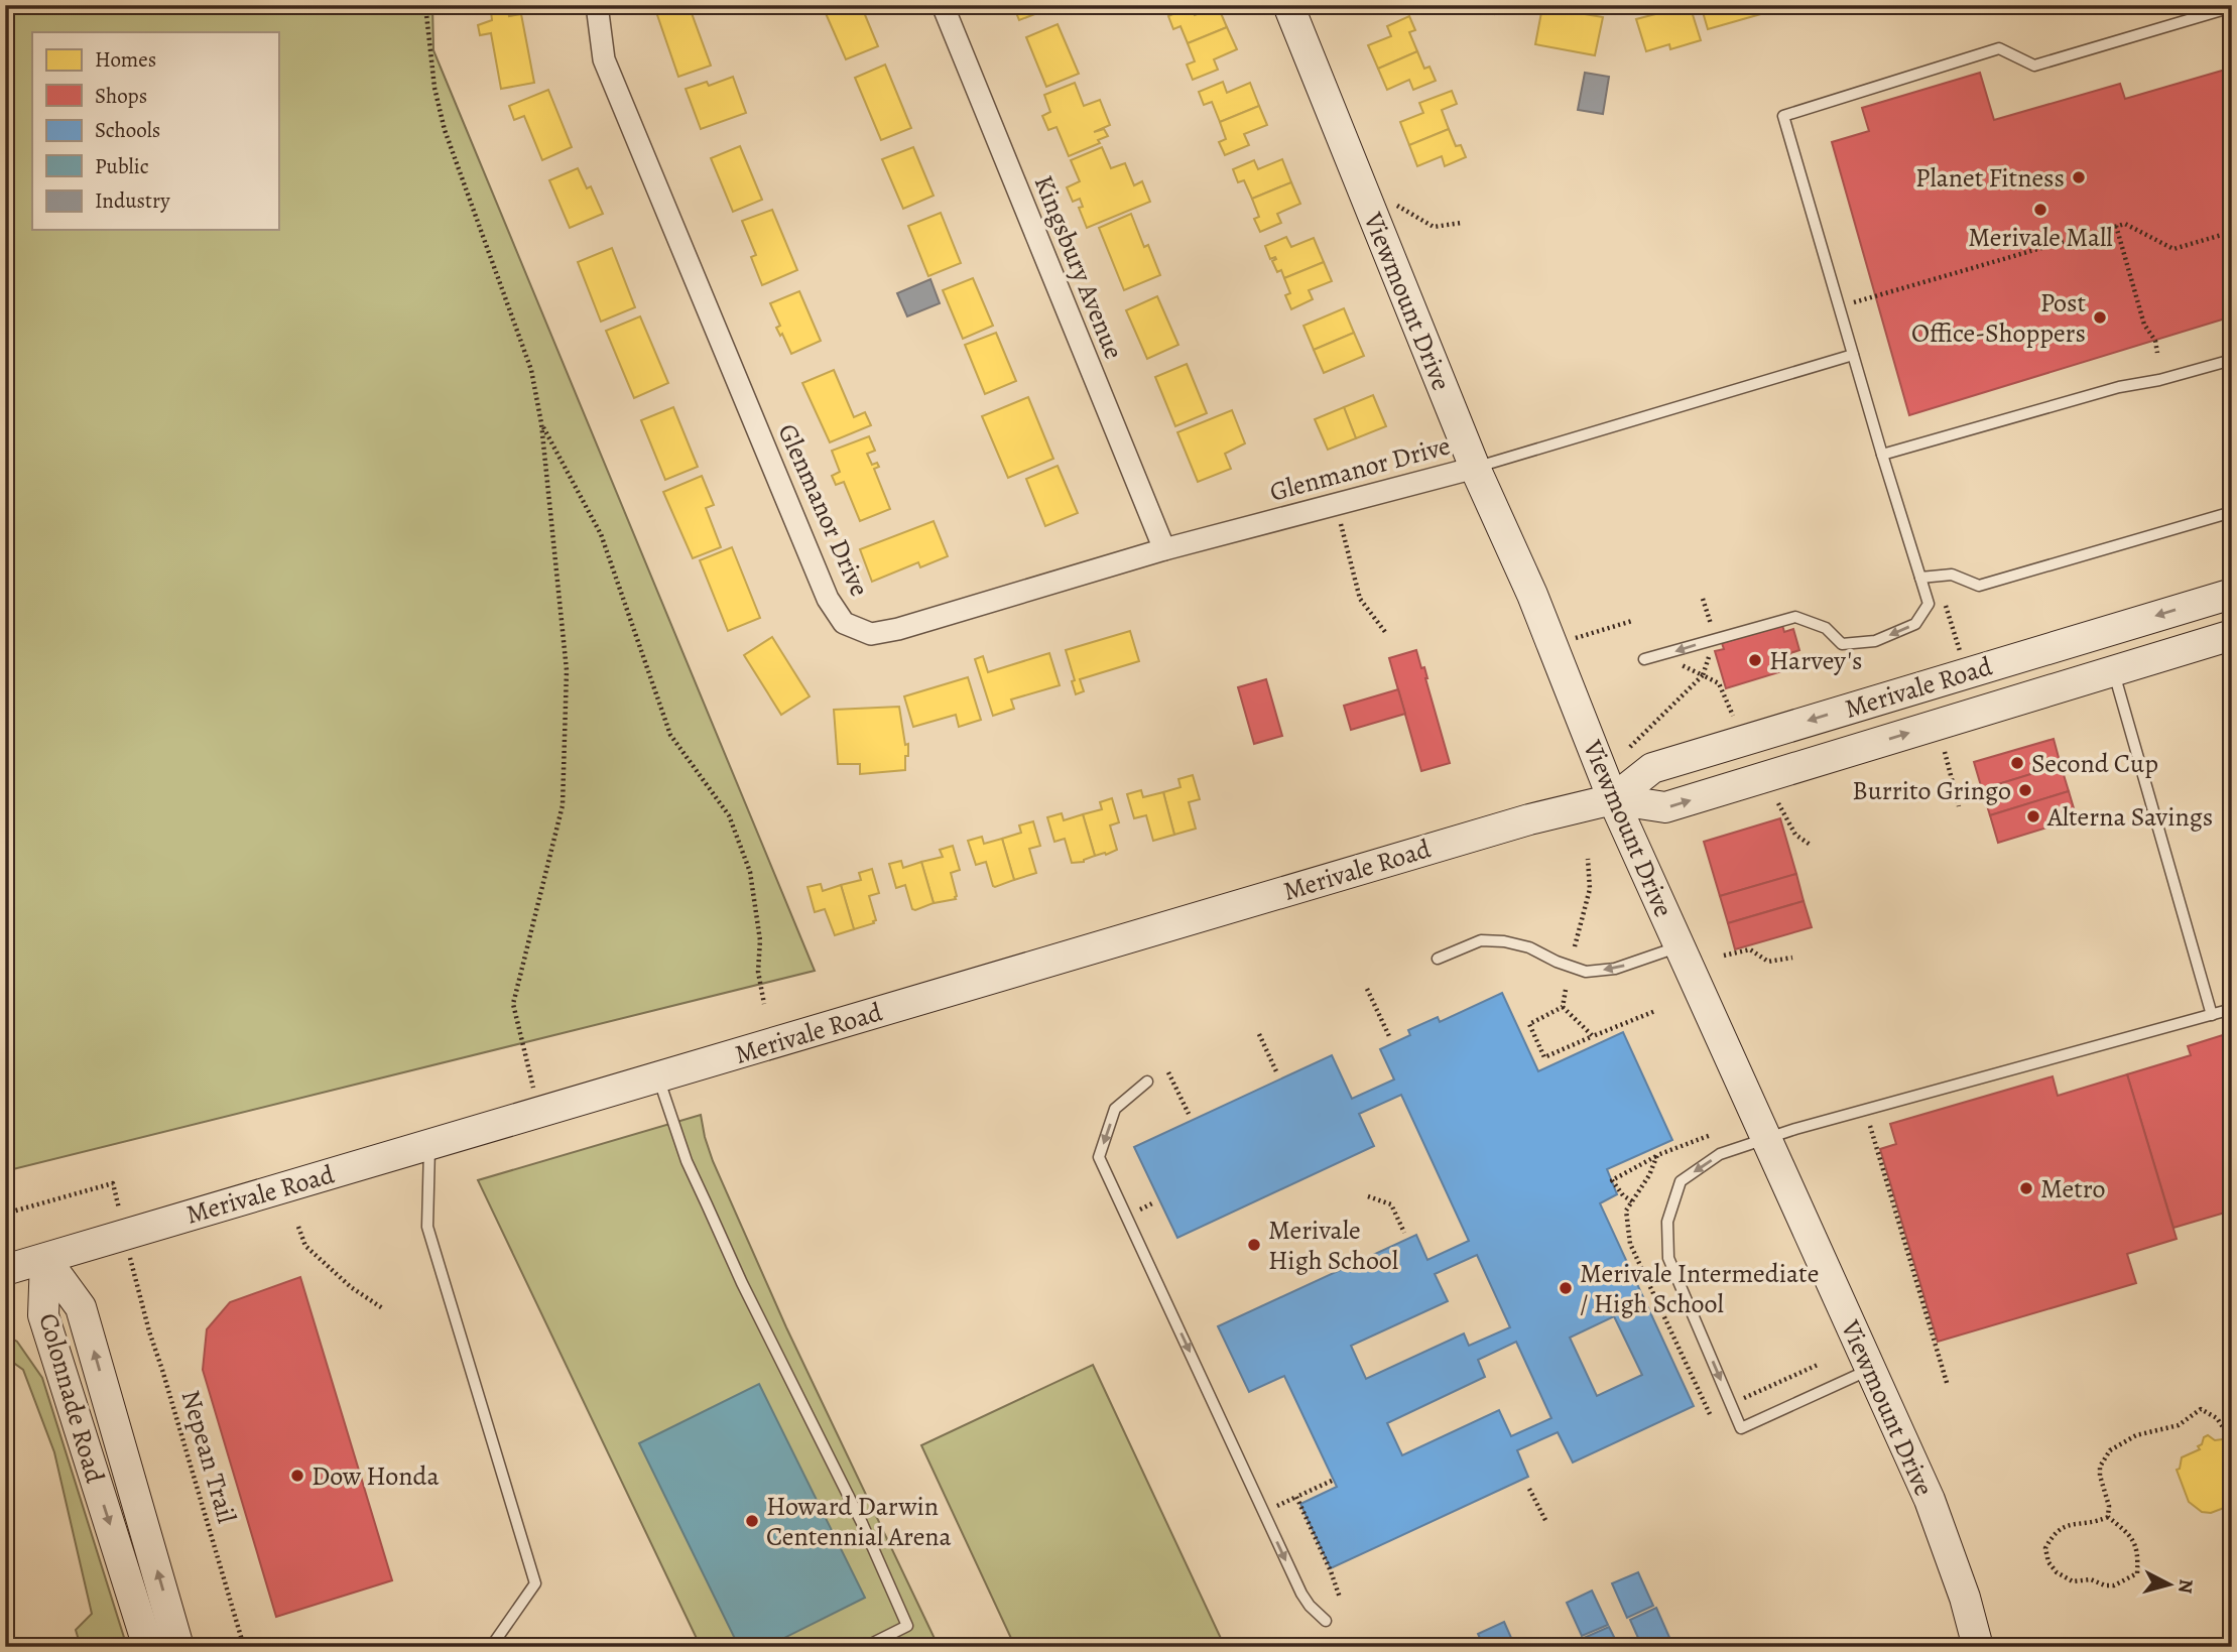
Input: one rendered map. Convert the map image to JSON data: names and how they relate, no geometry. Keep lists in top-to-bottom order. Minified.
{"streets":{"main road":["Viewmount Drive","Merivale Road","Colonnade Road"],"street":["Kingsbury Avenue","Glenmanor Drive"],"path":["Nepean Trail"]},"crossings":[["Kingsbury Avenue","Glenmanor Drive"],["Viewmount Drive","Glenmanor Drive"],["Viewmount Drive","Merivale Road"],["Merivale Road","Colonnade Road"]],"places":["Planet Fitness","Merivale Mall","Post Office-Shoppers","Harvey's","Second Cup","Burrito Gringo","Alterna Savings","Metro","Merivale High School","Merivale Intermediate / High School","Dow Honda","Howard Darwin Centennial Arena"],"legend":["Homes","Shops","Schools","Public","Industry"],"north":"right"}
